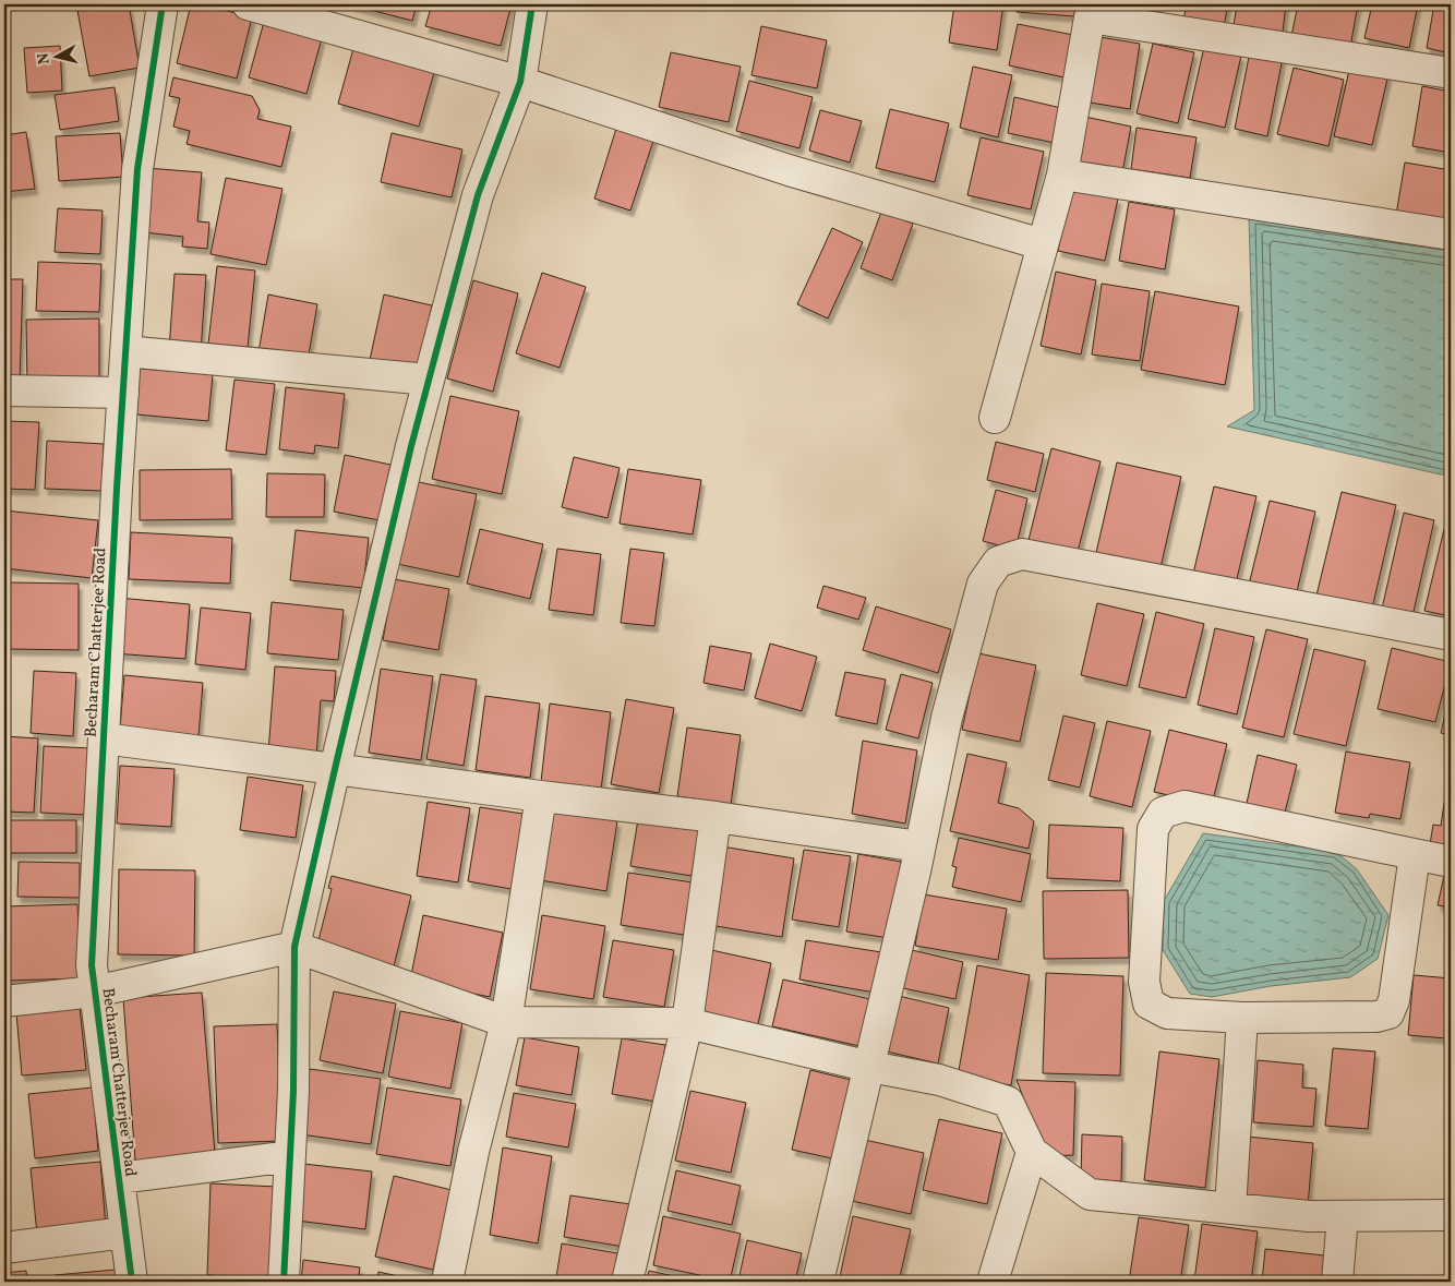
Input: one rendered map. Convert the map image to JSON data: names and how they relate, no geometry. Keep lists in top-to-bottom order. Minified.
{"streets":{"street":["Becharam Chatterjee Road"]},"north":"left"}
